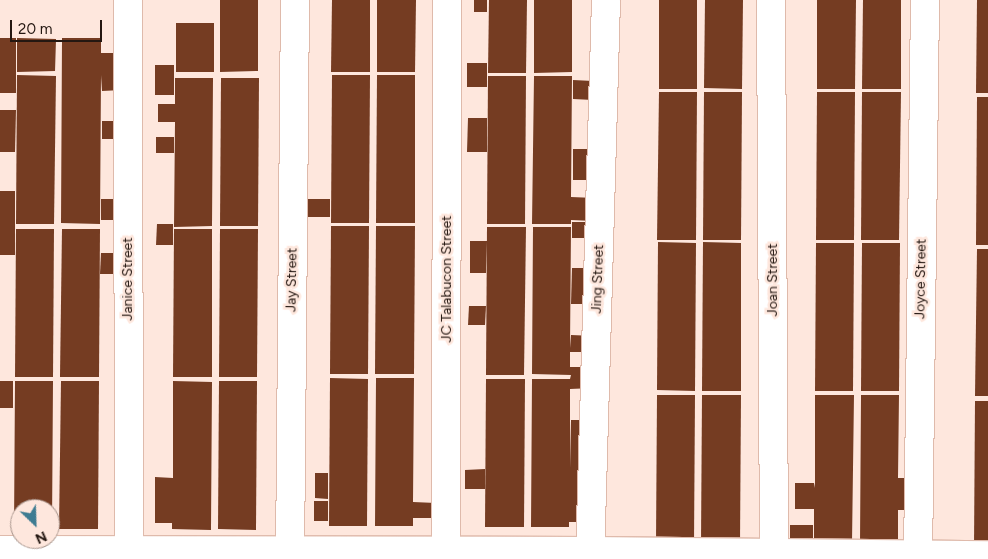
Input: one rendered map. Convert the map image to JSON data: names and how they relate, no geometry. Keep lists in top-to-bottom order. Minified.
{"streets":{"street":["Janice Street","JC Talabucon Street","Jing Street","Joyce Street","Jay Street","Joan Street"]},"scale_bar":"20 m","north":"bottom right"}
